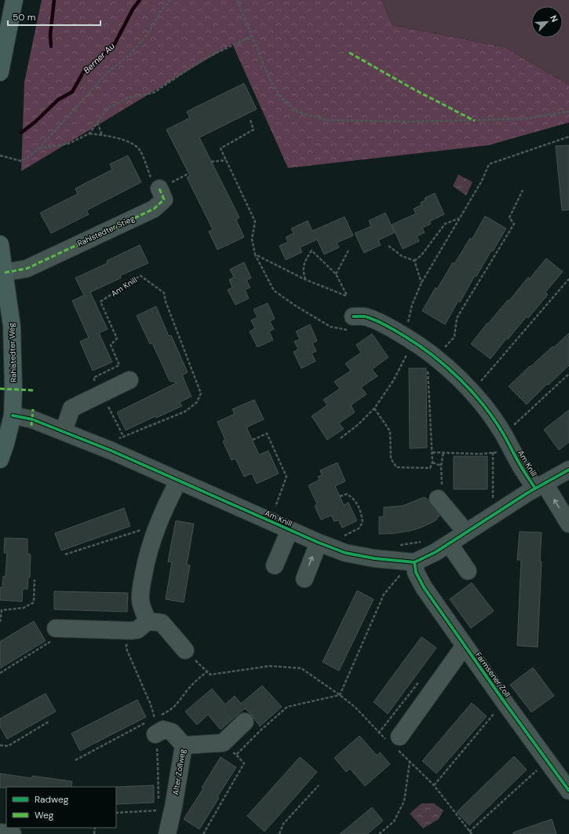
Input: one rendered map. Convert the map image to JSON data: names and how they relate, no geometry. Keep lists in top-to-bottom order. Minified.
{"streets":{"main road":["Rahlstedter Weg"],"street":["Rahlstedter Stieg","Am Knill","Farmsener Zoll","Alter Zollweg"]},"crossings":[["Rahlstedter Stieg","Rahlstedter Weg"],["Am Knill","Rahlstedter Weg"],["Am Knill","Farmsener Zoll"]],"water":["Berner Au"],"legend":["Radweg","Weg"],"scale_bar":"50 m","north":"top right"}
